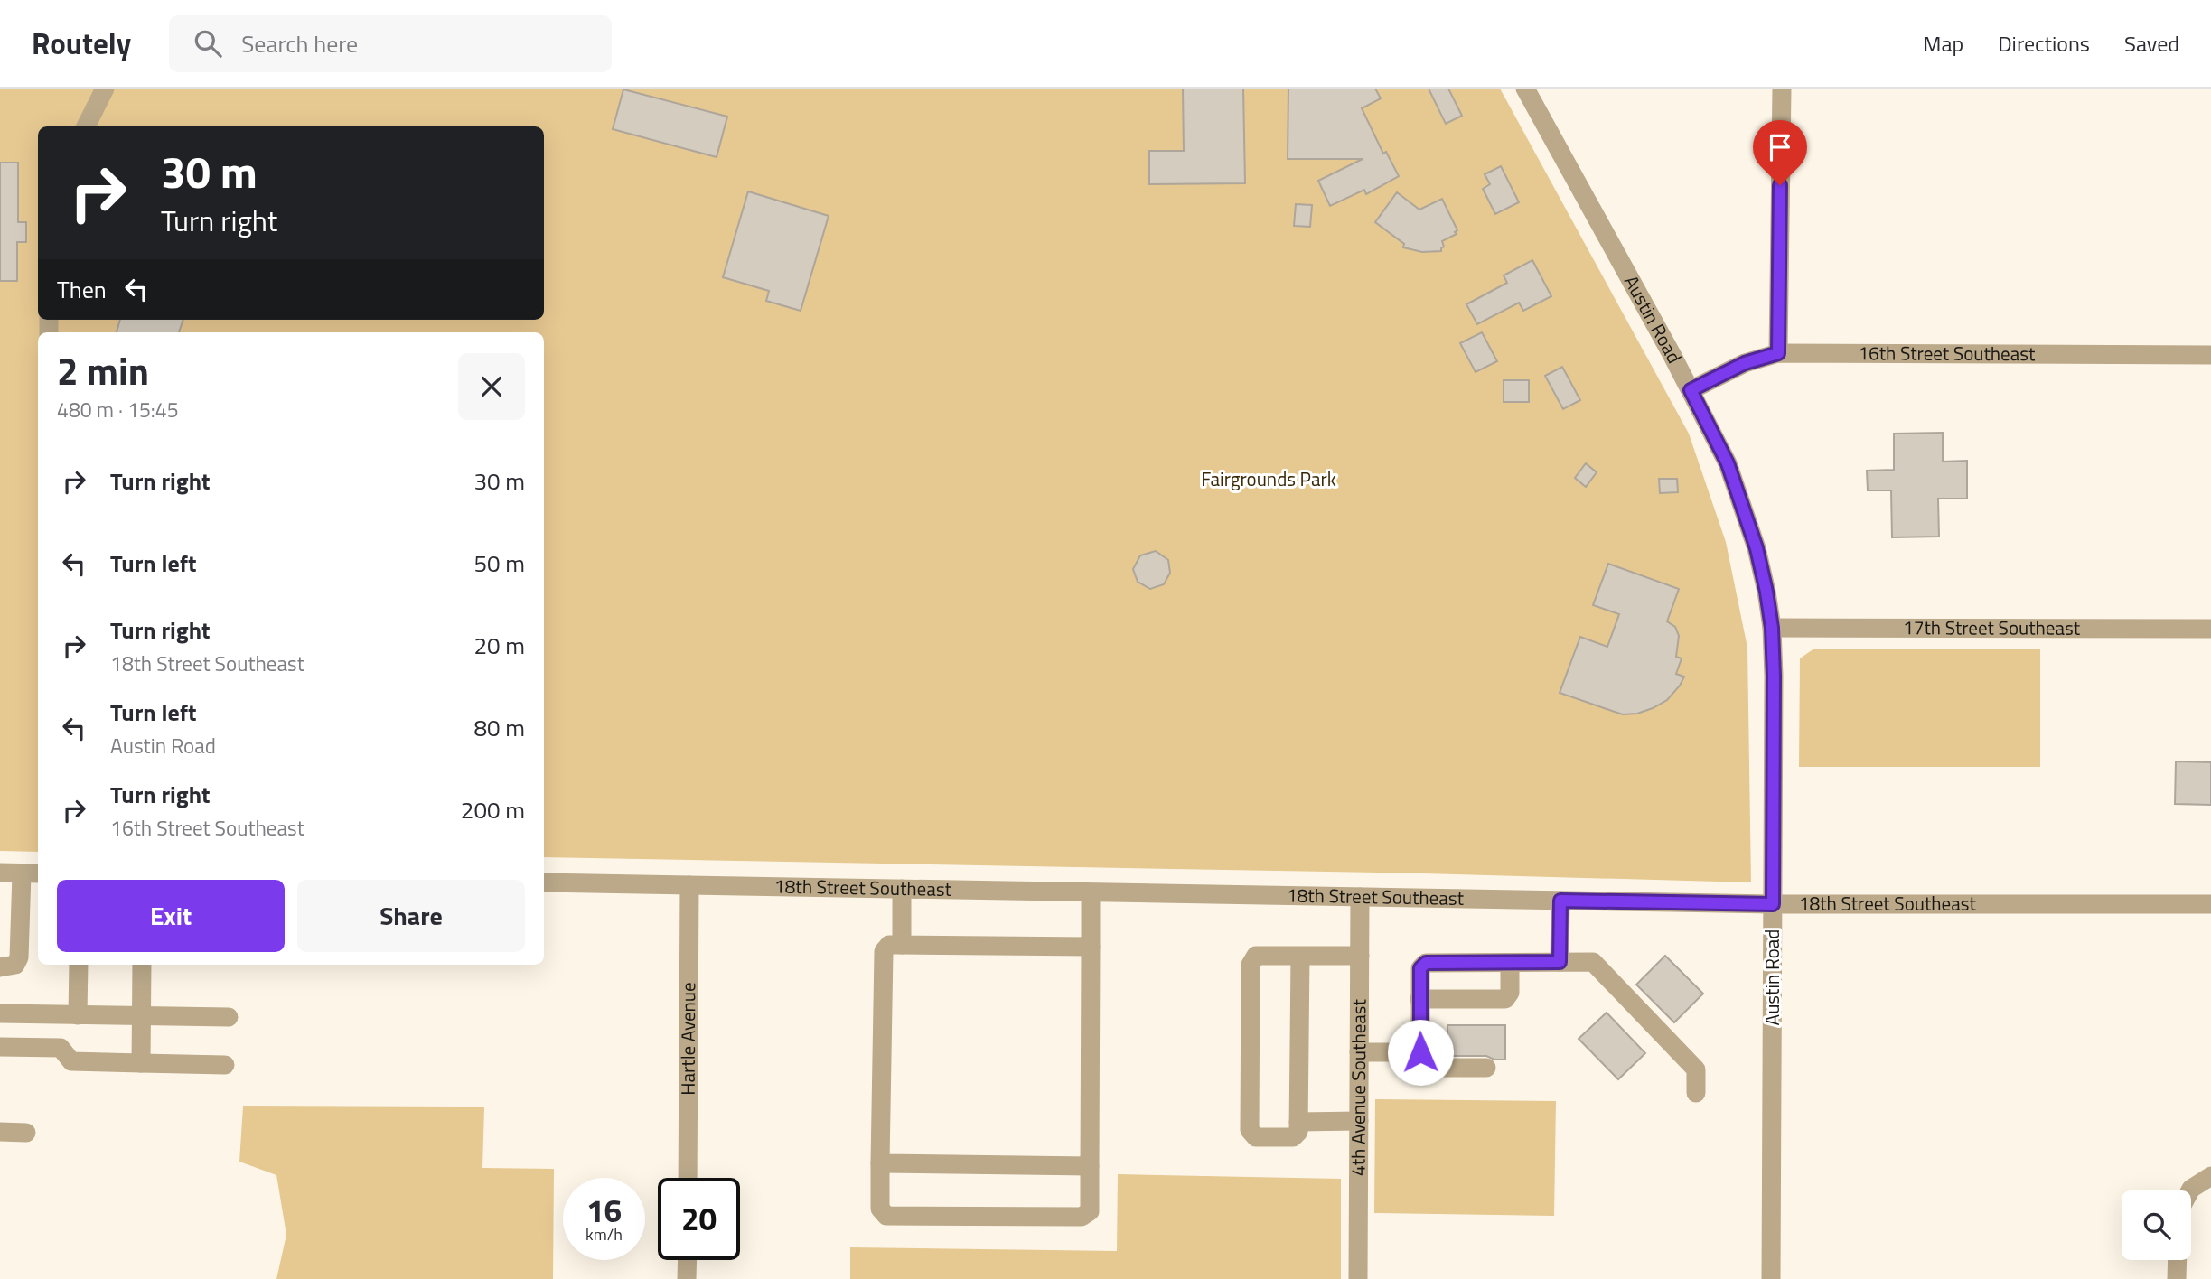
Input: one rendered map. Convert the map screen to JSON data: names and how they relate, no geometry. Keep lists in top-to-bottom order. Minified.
{"streets":{"street":["Austin Road","16th Street Southeast","17th Street Southeast","18th Street Southeast","Hartle Avenue","4th Avenue Southeast"]},"crossings":[["Austin Road","16th Street Southeast"],["Austin Road","17th Street Southeast"],["Austin Road","18th Street Southeast"],["18th Street Southeast","Hartle Avenue"],["18th Street Southeast","4th Avenue Southeast"]],"parks":["Fairgrounds Park"],"page":{"header":"Routely","search":"Search here","nav":["Map","Directions","Saved"],"turn":["30 m","Turn right"],"then":"Then","heading":["2 min","480 m · 15:45"],"list":[{"name":"Turn right","value":"30 m"},{"name":"Turn left","value":"50 m"},{"name":"Turn right","note":"18th Street Southeast","value":"20 m"},{"name":"Turn left","note":"Austin Road","value":"80 m"},{"name":"Turn right","note":"16th Street Southeast","value":"200 m"}],"buttons":["Exit","Share"],"speed":"16 km/h","limit":"20"}}
